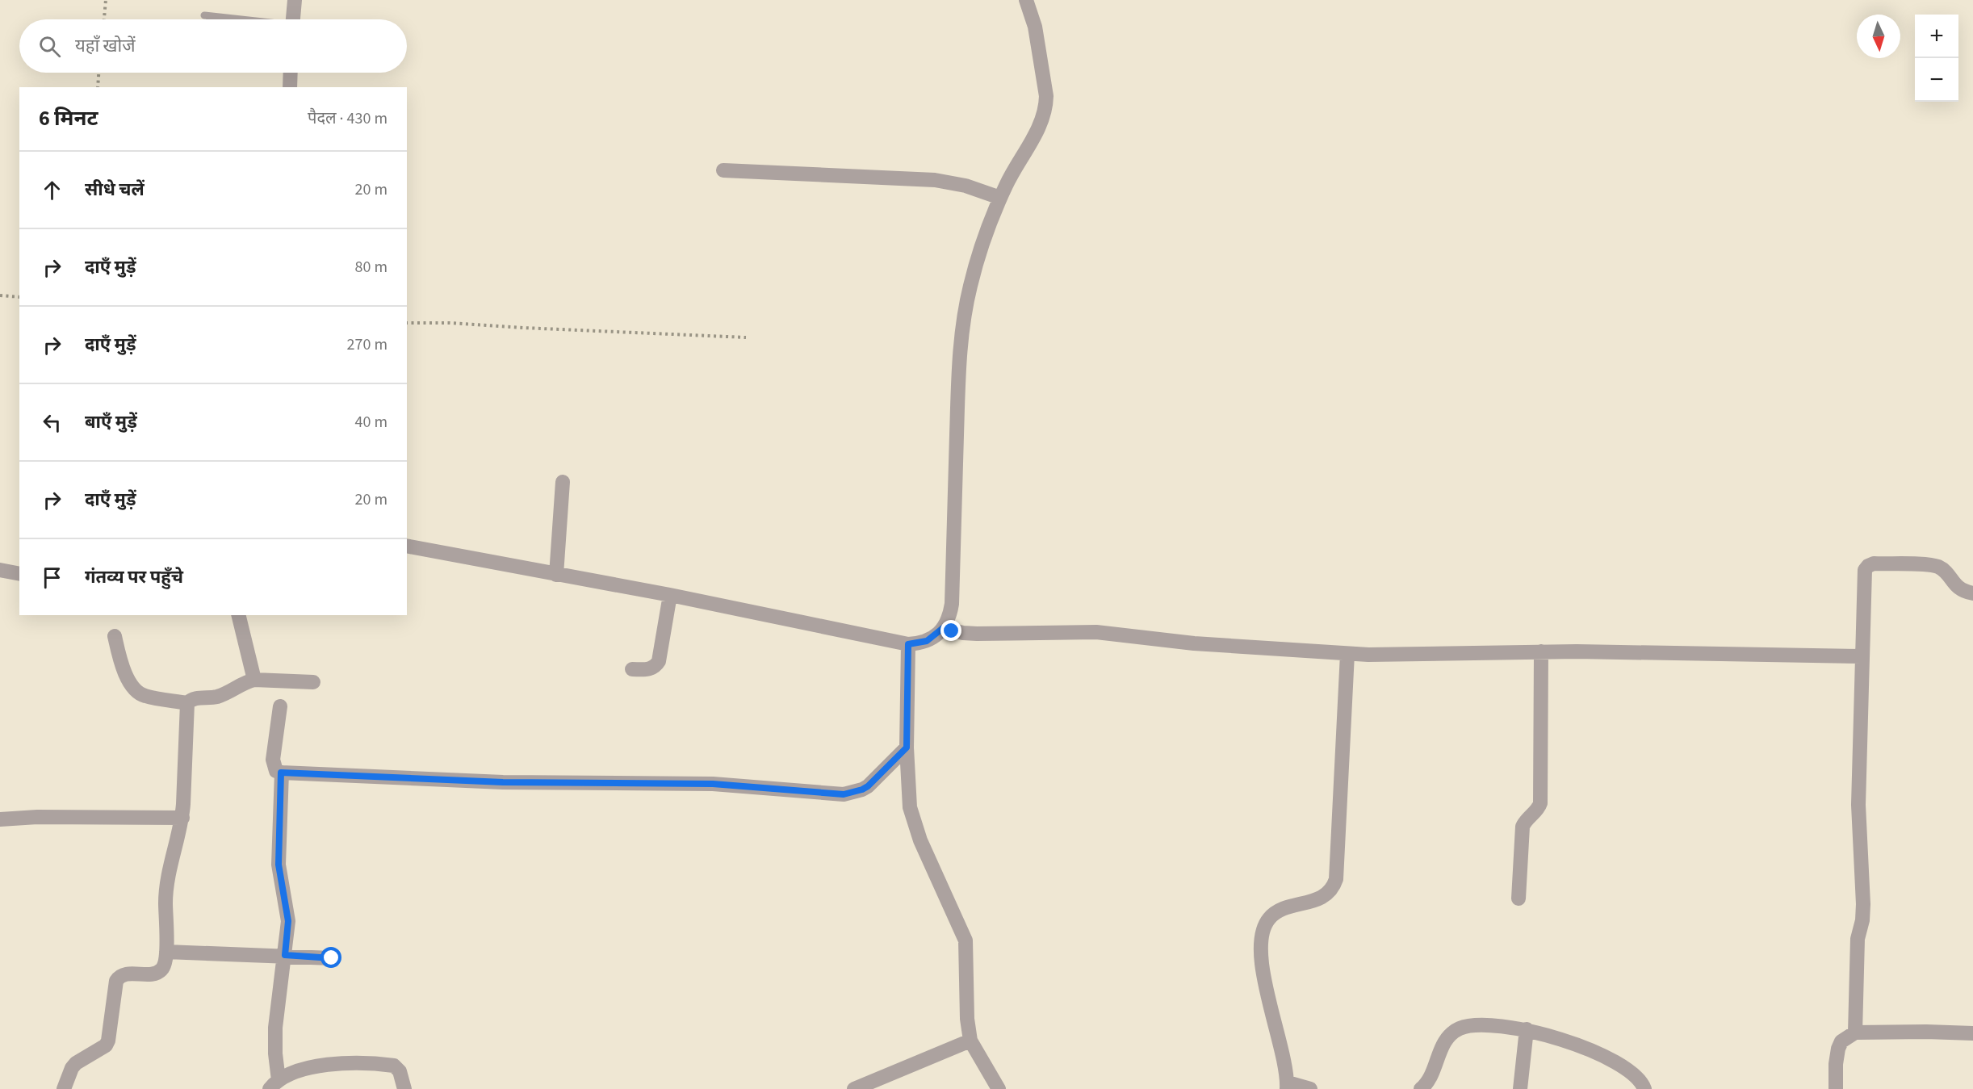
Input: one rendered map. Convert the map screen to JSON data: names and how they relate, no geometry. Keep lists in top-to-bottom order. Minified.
{"north":"bottom","page":{"map_buttons":["+","−"],"search":"यहाँ खोजें","heading":["6 मिनट","पैदल · 430 m"],"list":[["सीधे चलें","20 m"],["दाएँ मुड़ें","80 m"],["दाएँ मुड़ें","270 m"],["बाएँ मुड़ें","40 m"],["दाएँ मुड़ें","20 m"],"गंतव्य पर पहुँचे"]}}
